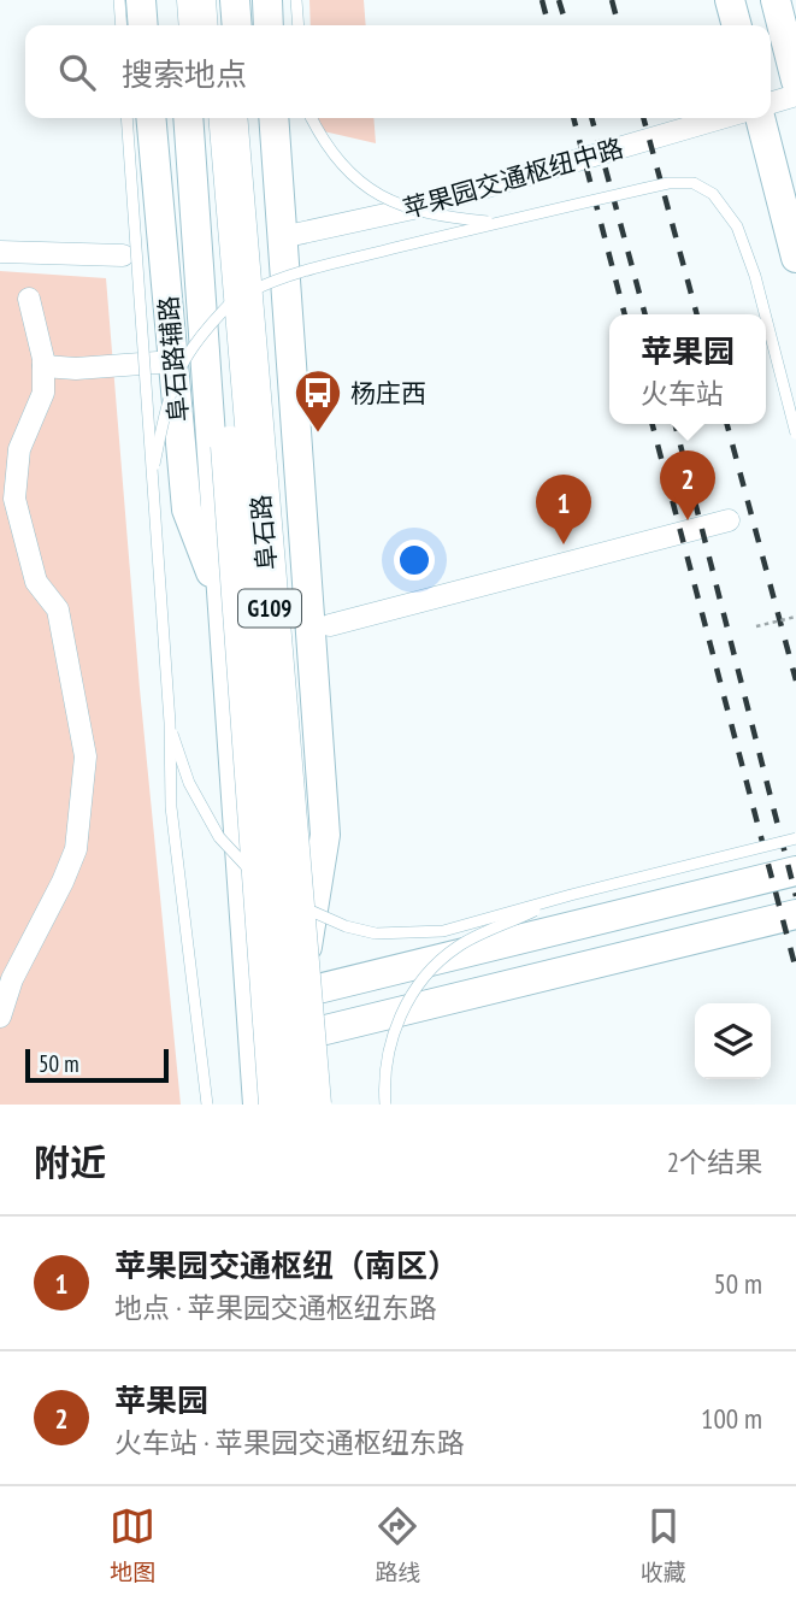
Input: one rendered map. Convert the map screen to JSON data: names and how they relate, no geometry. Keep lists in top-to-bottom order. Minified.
{"streets":{"highway":["阜石路","G109"],"street":["苹果园交通枢纽中路","阜石路辅路"]},"crossings":[["苹果园交通枢纽中路","阜石路"],["阜石路辅路","阜石路"]],"places":{"bus stop":["杨庄西"]},"scale_bar":"50 m","page":{"search":"搜索地点","popup":["苹果园","火车站"],"pins":["2","1"],"scale":"50 m","heading":["附近","2个结果"],"list":[{"mark":"1","name":"苹果园交通枢纽（南区）","note":"地点 · 苹果园交通枢纽东路","value":"50 m"},{"mark":"2","name":"苹果园","note":"火车站 · 苹果园交通枢纽东路","value":"100 m"}],"nav":["地图","路线","收藏"]}}
